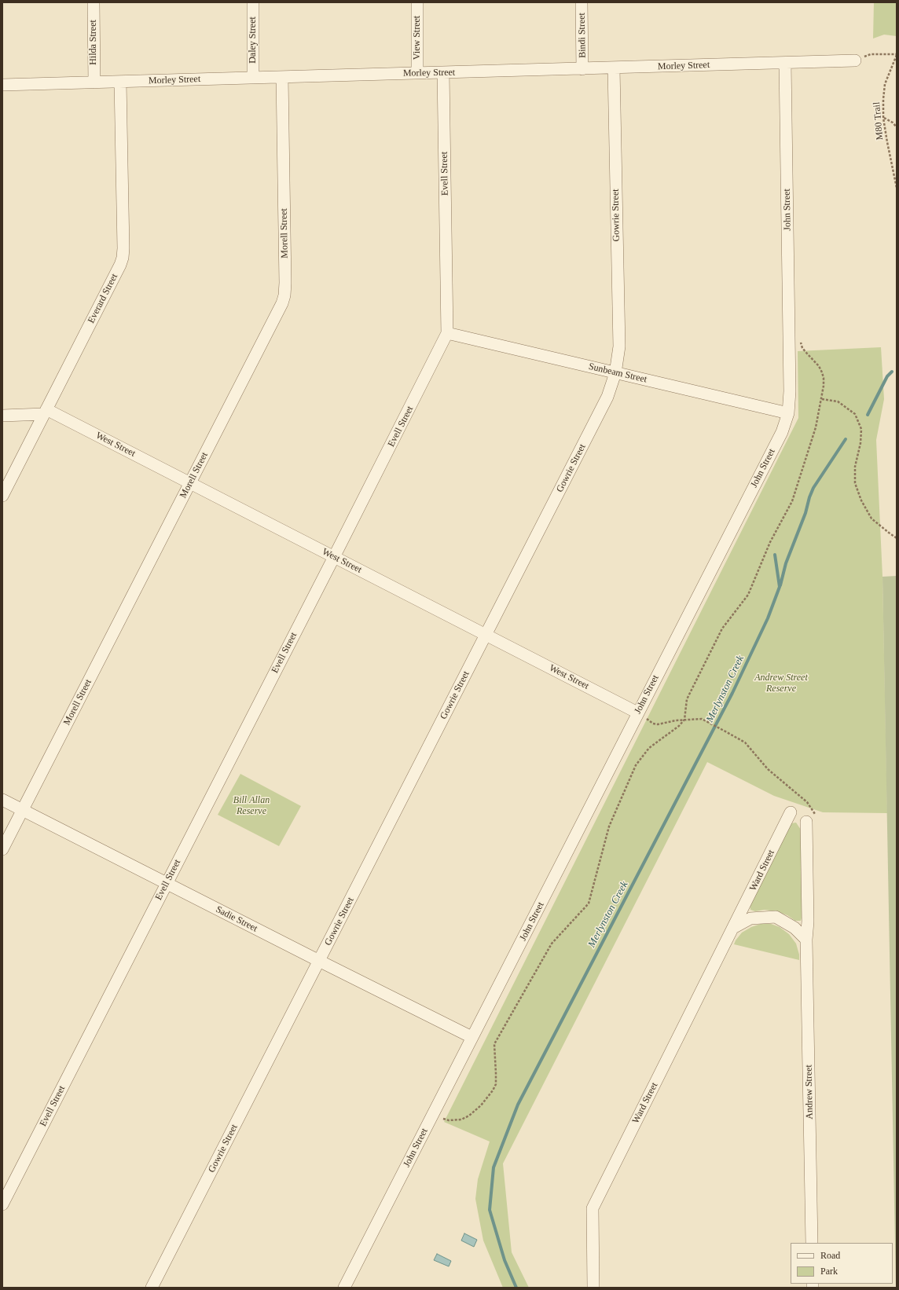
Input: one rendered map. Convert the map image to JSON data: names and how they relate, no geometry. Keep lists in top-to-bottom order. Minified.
{"streets":{"street":["Bindi Street","View Street","Daley Street","Hilda Street","Morley Street","Evell Street","John Street","Gowrie Street","Morell Street","Everard Street","Sunbeam Street","West Street","Ward Street","Sadie Street","Andrew Street"],"path":["M80 Trail"]},"crossings":[["Bindi Street","Morley Street"],["View Street","Morley Street"],["Daley Street","Morley Street"],["Hilda Street","Morley Street"],["Morley Street","Evell Street"],["Morley Street","John Street"],["Morley Street","Gowrie Street"],["Morley Street","Morell Street"],["Morley Street","Everard Street"],["Evell Street","Sunbeam Street"],["Evell Street","West Street"],["Evell Street","Sadie Street"],["John Street","Sunbeam Street"],["John Street","West Street"],["John Street","Sadie Street"],["Gowrie Street","Sunbeam Street"],["Gowrie Street","West Street"],["Gowrie Street","Sadie Street"],["Morell Street","West Street"],["Morell Street","Sadie Street"],["Everard Street","West Street"]],"water":["Merlynston Creek"],"parks":["Andrew Street Reserve","Bill Allan Reserve"],"legend":["Road","Park"]}
